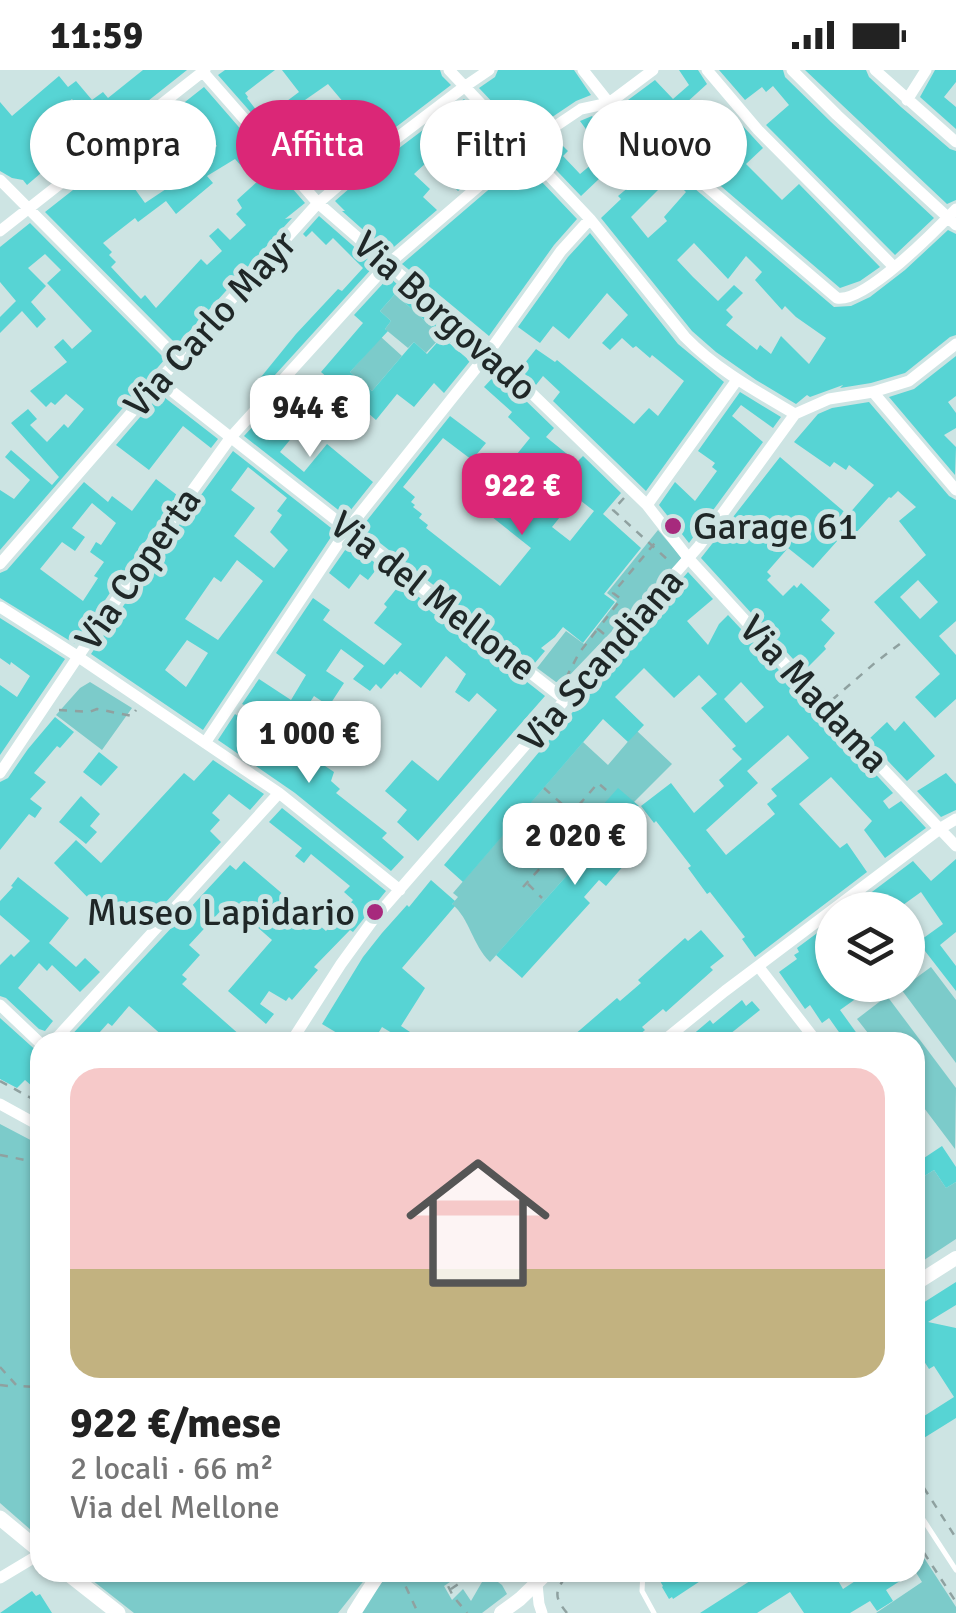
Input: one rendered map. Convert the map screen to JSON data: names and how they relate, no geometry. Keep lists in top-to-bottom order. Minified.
{"streets":{"street":["Via Borgovado","Via Carlo Mayr","Via Coperta","Via del Mellone","Via Scandiana","Via Madama"]},"crossings":[["Via Borgovado","Via Carlo Mayr"],["Via Borgovado","Via Coperta"],["Via Borgovado","Via Scandiana"],["Via Borgovado","Via Madama"],["Via Carlo Mayr","Via del Mellone"],["Via Coperta","Via del Mellone"],["Via del Mellone","Via Scandiana"],["Via Scandiana","Via Madama"]],"places":["Garage 61","Museo Lapidario"],"page":{"status":"11:59","chip":["Compra","Affitta","Filtri","Nuovo"],"price":["944 €","922 €","1 000 €","2 020 €"],"list":[{"name":"922 €/mese","note":"2 locali · 66 m² · Via del Mellone"}]}}
